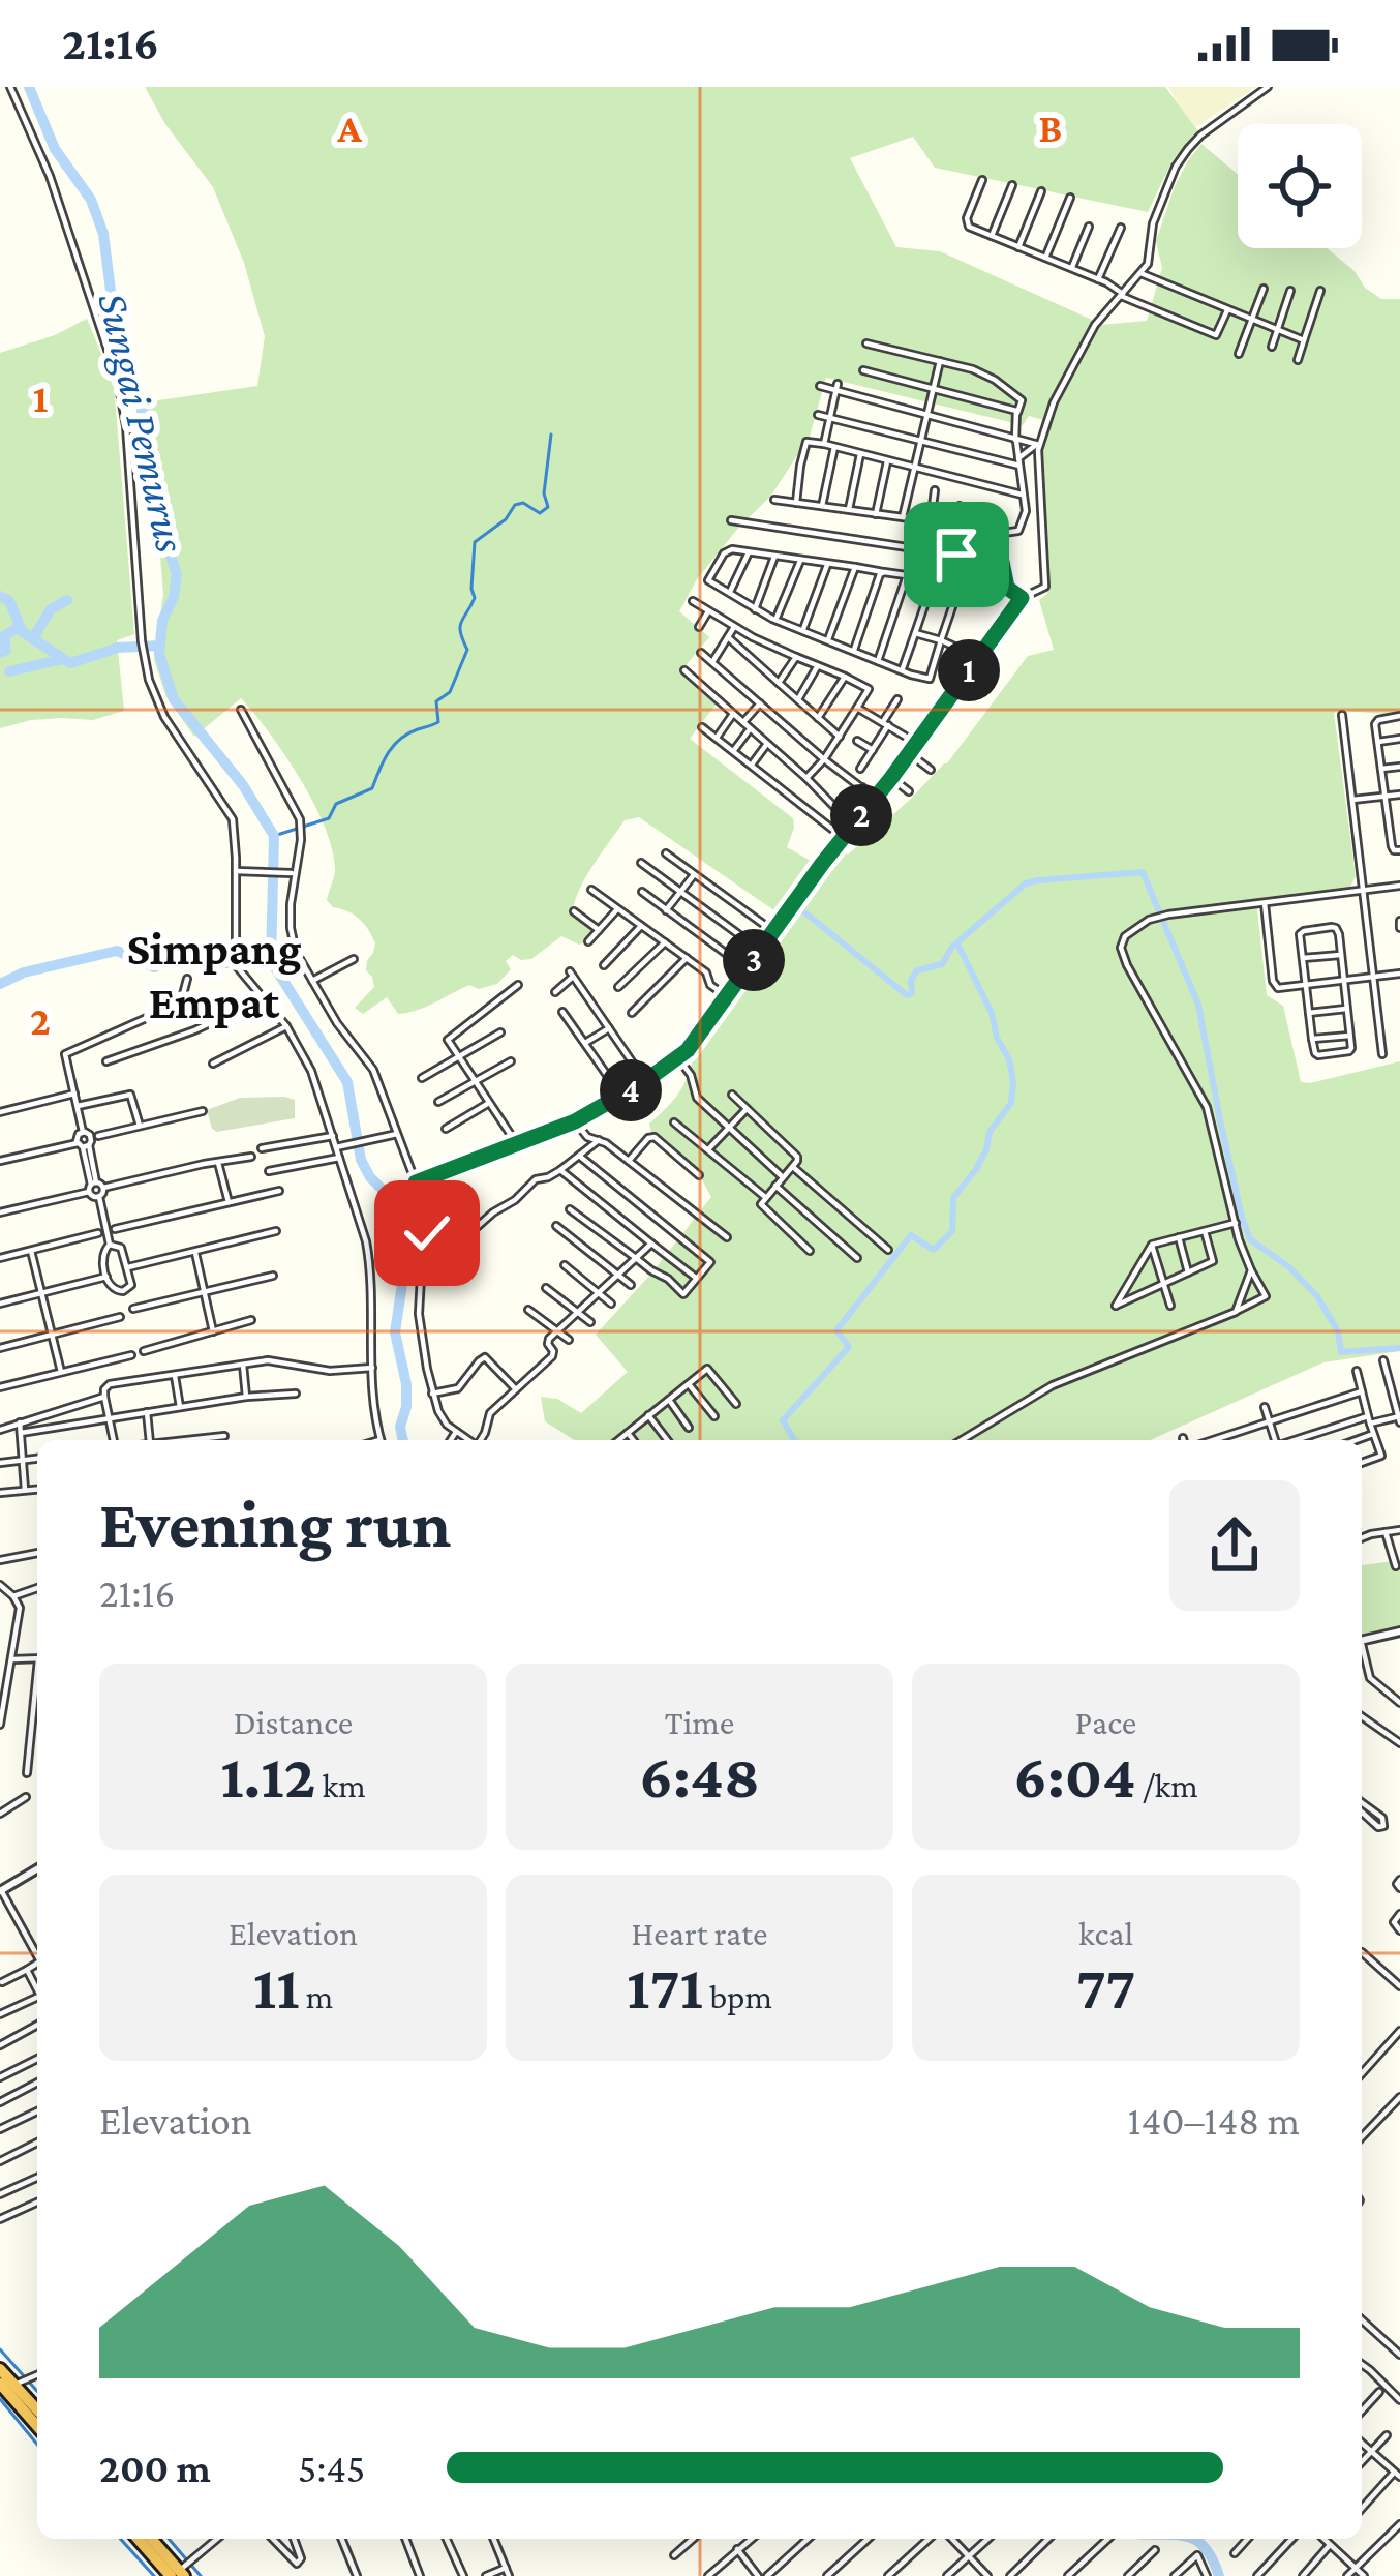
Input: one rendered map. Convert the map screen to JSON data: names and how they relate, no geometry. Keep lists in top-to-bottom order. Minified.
{"districts":["Simpang Empat"],"water":["Sungai Pemurus"],"page":{"status":"21:16","pins":["1","2","3","4"],"heading":["Evening run","21:16"],"stats":[["Distance","1.12 km"],["Time","6:48"],["Pace","6:04 /km"],["Elevation","11 m"],["Heart rate","171 bpm"],["kcal","77"]],"chart":["Elevation","140–148 m"],"list":[{"name":"200 m","note":"5:45"}]},"grid":{"columns":["A","B"],"rows":["1","2"]}}
